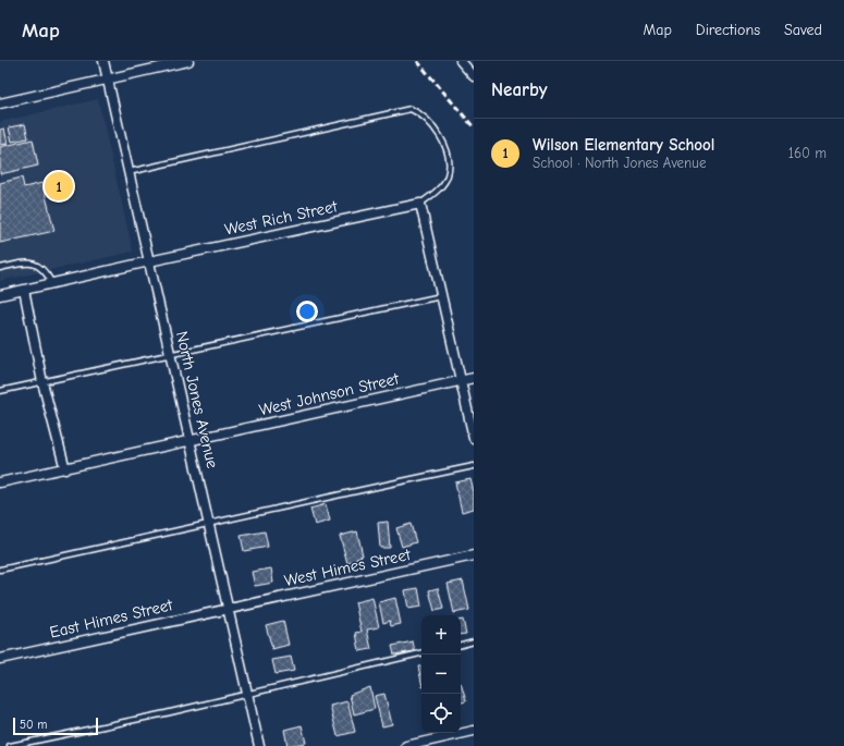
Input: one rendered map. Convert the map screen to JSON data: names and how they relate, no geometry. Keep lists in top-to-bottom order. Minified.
{"streets":{"street":["West Rich Street","West Johnson Street","North Jones Avenue","West Himes Street","East Himes Street"]},"crossings":[["West Rich Street","North Jones Avenue"],["West Johnson Street","North Jones Avenue"],["North Jones Avenue","West Himes Street"],["North Jones Avenue","East Himes Street"],["West Himes Street","East Himes Street"]],"scale_bar":"50 m","page":{"header":"Map","nav":["Map","Directions","Saved"],"heading":"Nearby","list":[{"mark":"1","name":"Wilson Elementary School","note":"School · North Jones Avenue","value":"160 m"}],"pins":"1","map_buttons":["+","−"],"scale":"50 m"}}
